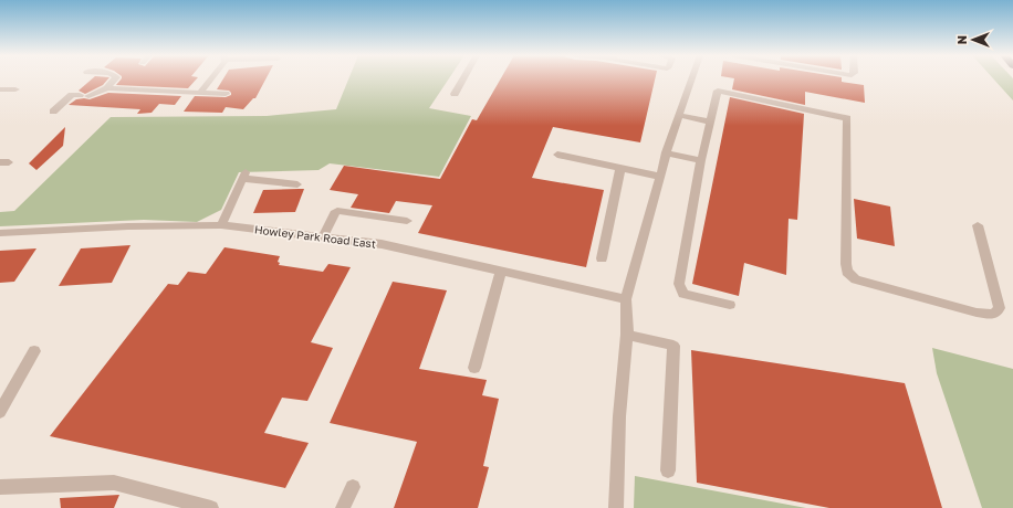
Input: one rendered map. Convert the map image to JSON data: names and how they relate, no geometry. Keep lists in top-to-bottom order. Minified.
{"streets":{"street":["Howley Park Road East"]},"north":"left"}
